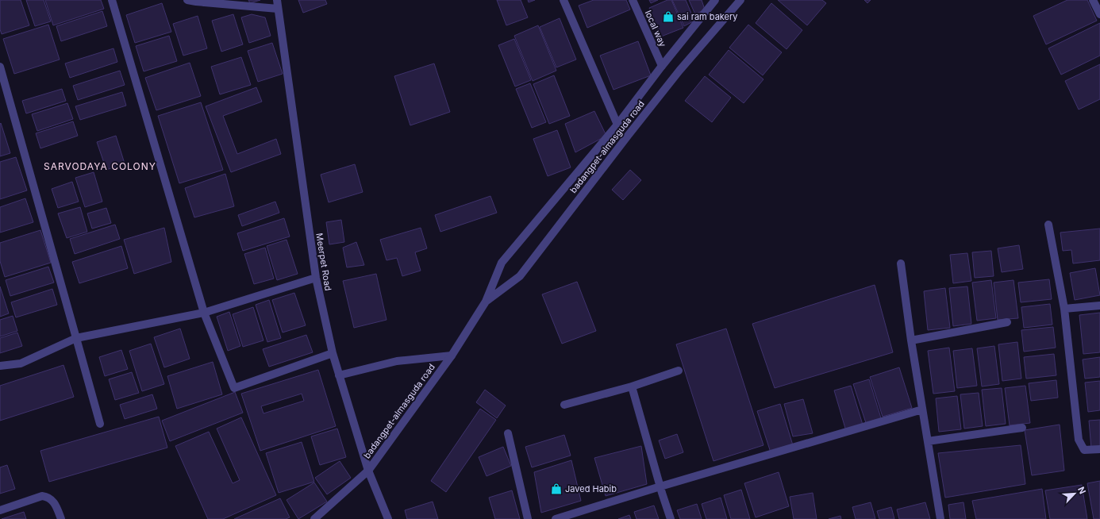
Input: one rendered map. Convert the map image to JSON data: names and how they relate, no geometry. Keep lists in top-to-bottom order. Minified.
{"streets":{"street":["local way","badangpet-almasguda road","Meerpet Road"]},"crossings":[["local way","badangpet-almasguda road"],["badangpet-almasguda road","Meerpet Road"]],"districts":["SARVODAYA COLONY"],"places":{"shop":["sai ram bakery","Javed Habib"]},"north":"top right"}
